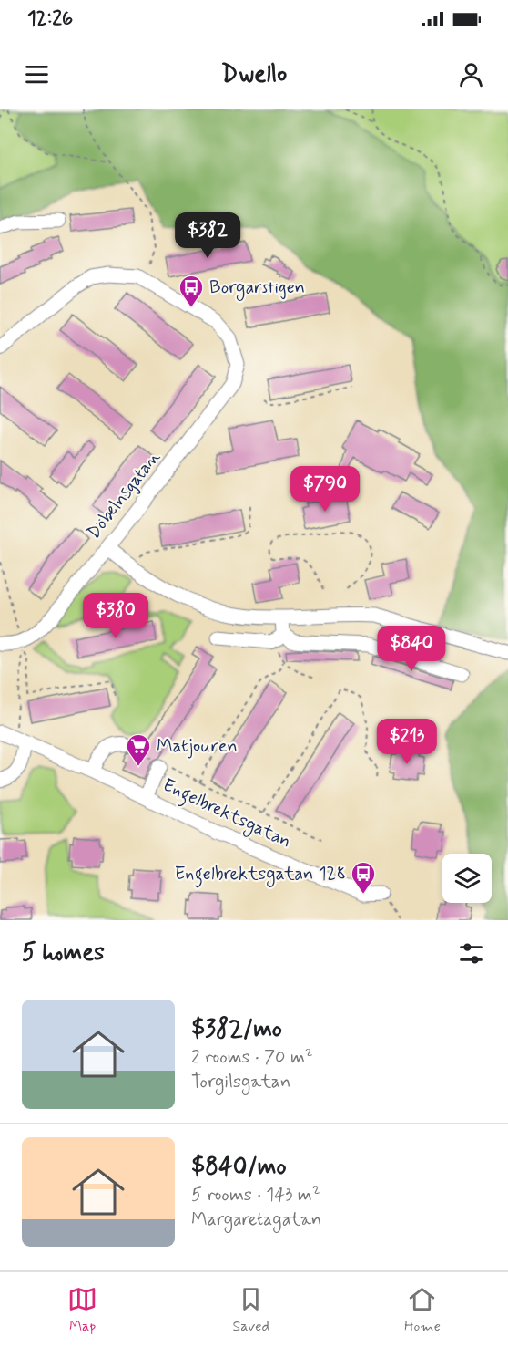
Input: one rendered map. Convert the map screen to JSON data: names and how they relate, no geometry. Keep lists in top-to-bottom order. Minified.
{"streets":{"street":["Döbelnsgatan","Engelbrektsgatan"]},"places":{"bus stop":["Borgarstigen","Engelbrektsgatan 128"],"supermarket":["Matjouren"]},"page":{"status":"12:26","header":"Dwello","price":["$382","$790","$380","$840","$213"],"heading":"5 homes","list":[{"name":"$382/mo","note":"2 rooms · 70 m² · Torgilsgatan"},{"name":"$840/mo","note":"5 rooms · 143 m² · Margaretagatan"}],"tabs":["Map","Saved","Home"]}}
